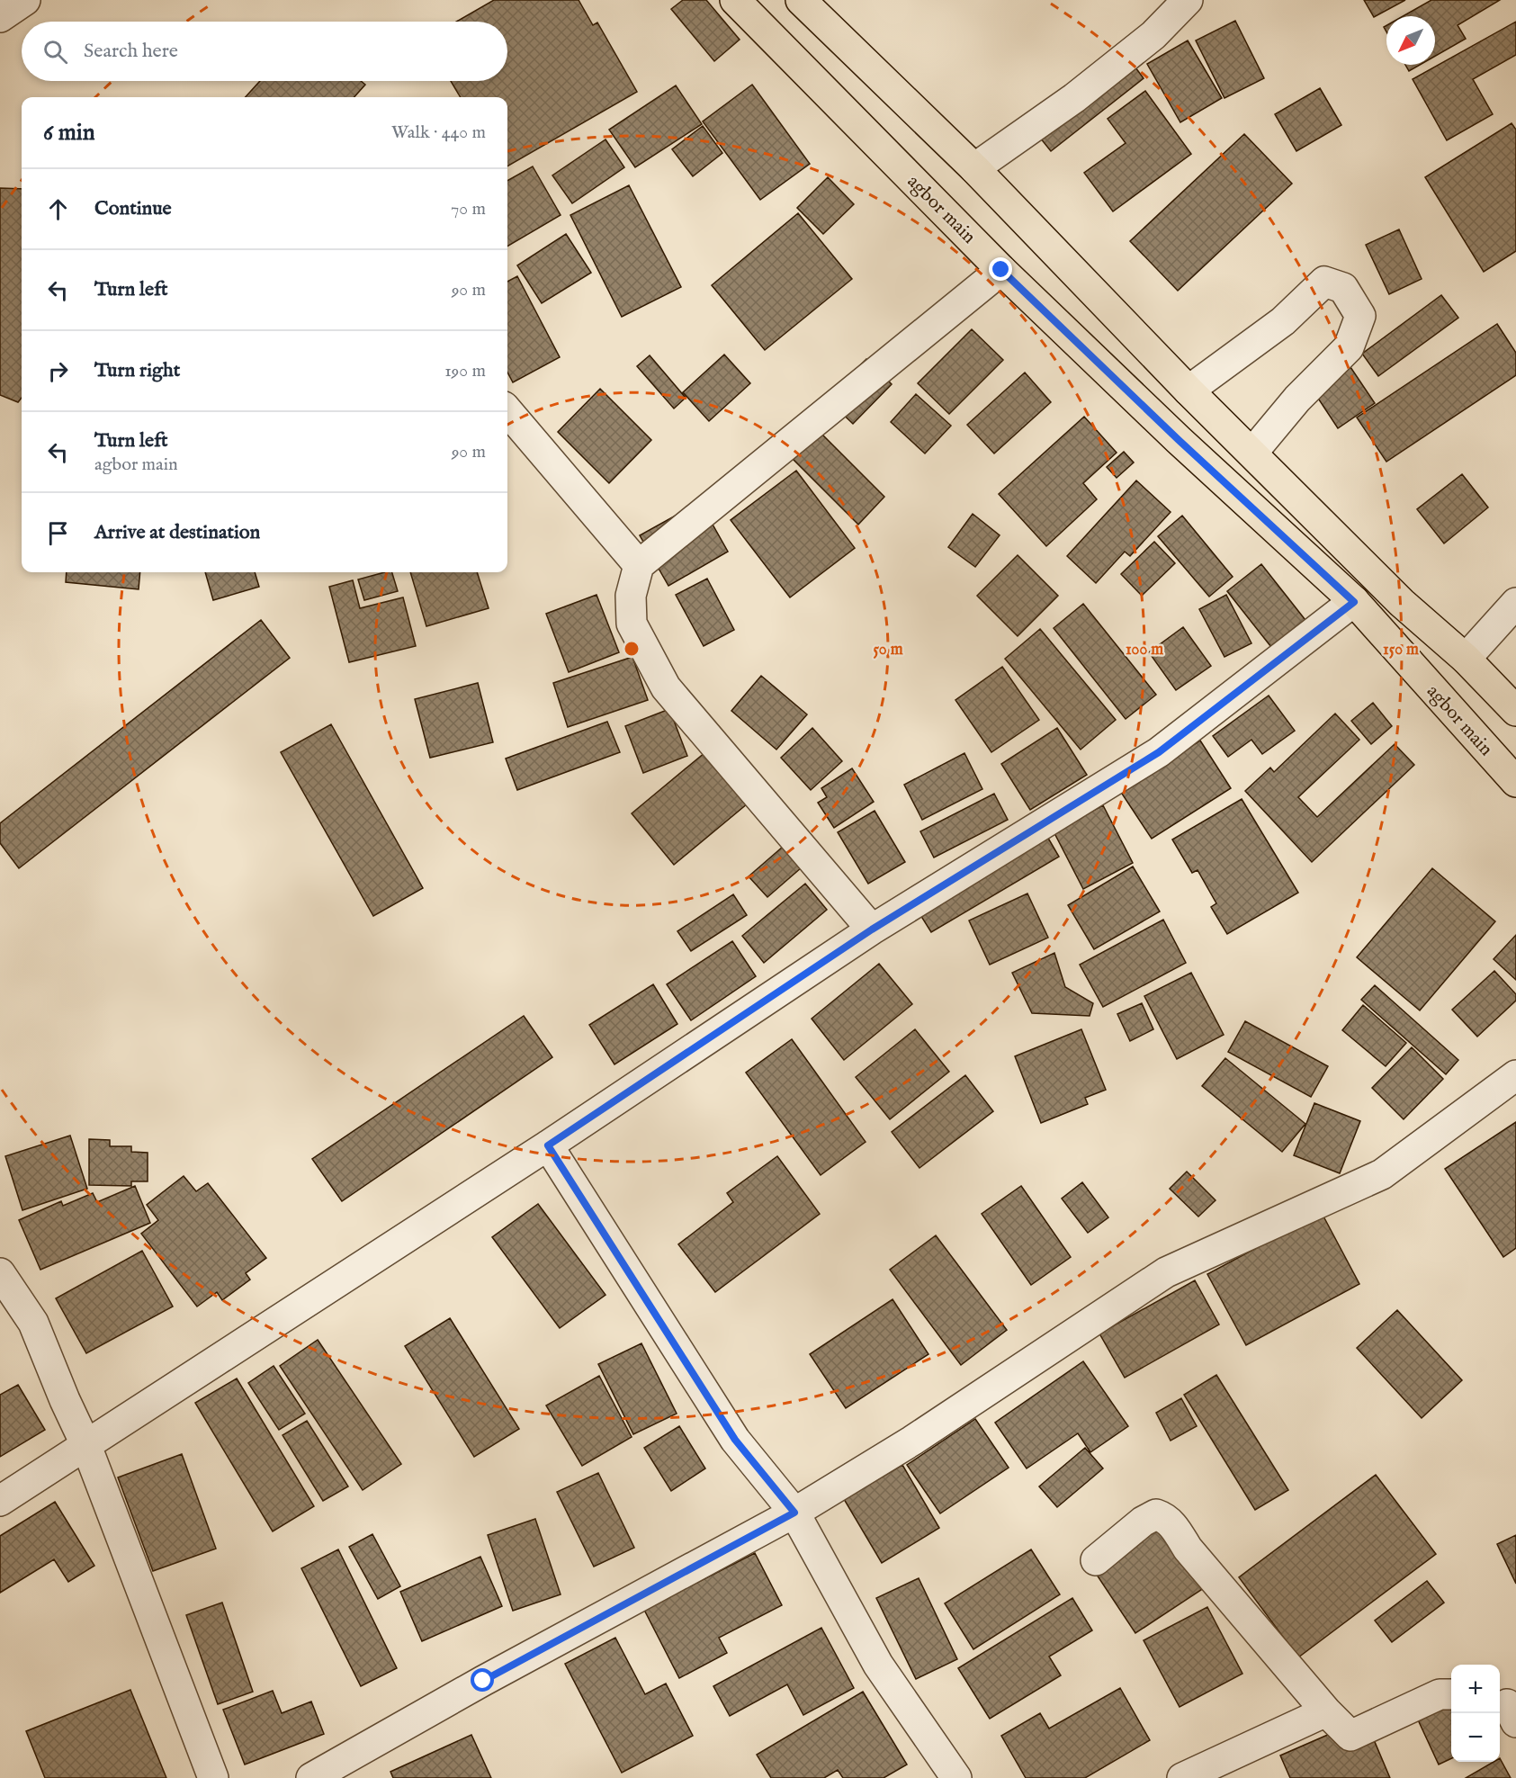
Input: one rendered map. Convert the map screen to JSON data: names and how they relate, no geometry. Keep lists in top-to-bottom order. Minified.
{"streets":{"main road":["agbor main"]},"north":"bottom left","page":{"search":"Search here","heading":["6 min","Walk · 440 m"],"list":[["Continue","70 m"],["Turn left","90 m"],["Turn right","190 m"],["Turn left","agbor main","90 m"],"Arrive at destination"],"map_buttons":["+","−"]},"rings":["50 m","100 m","150 m"]}
